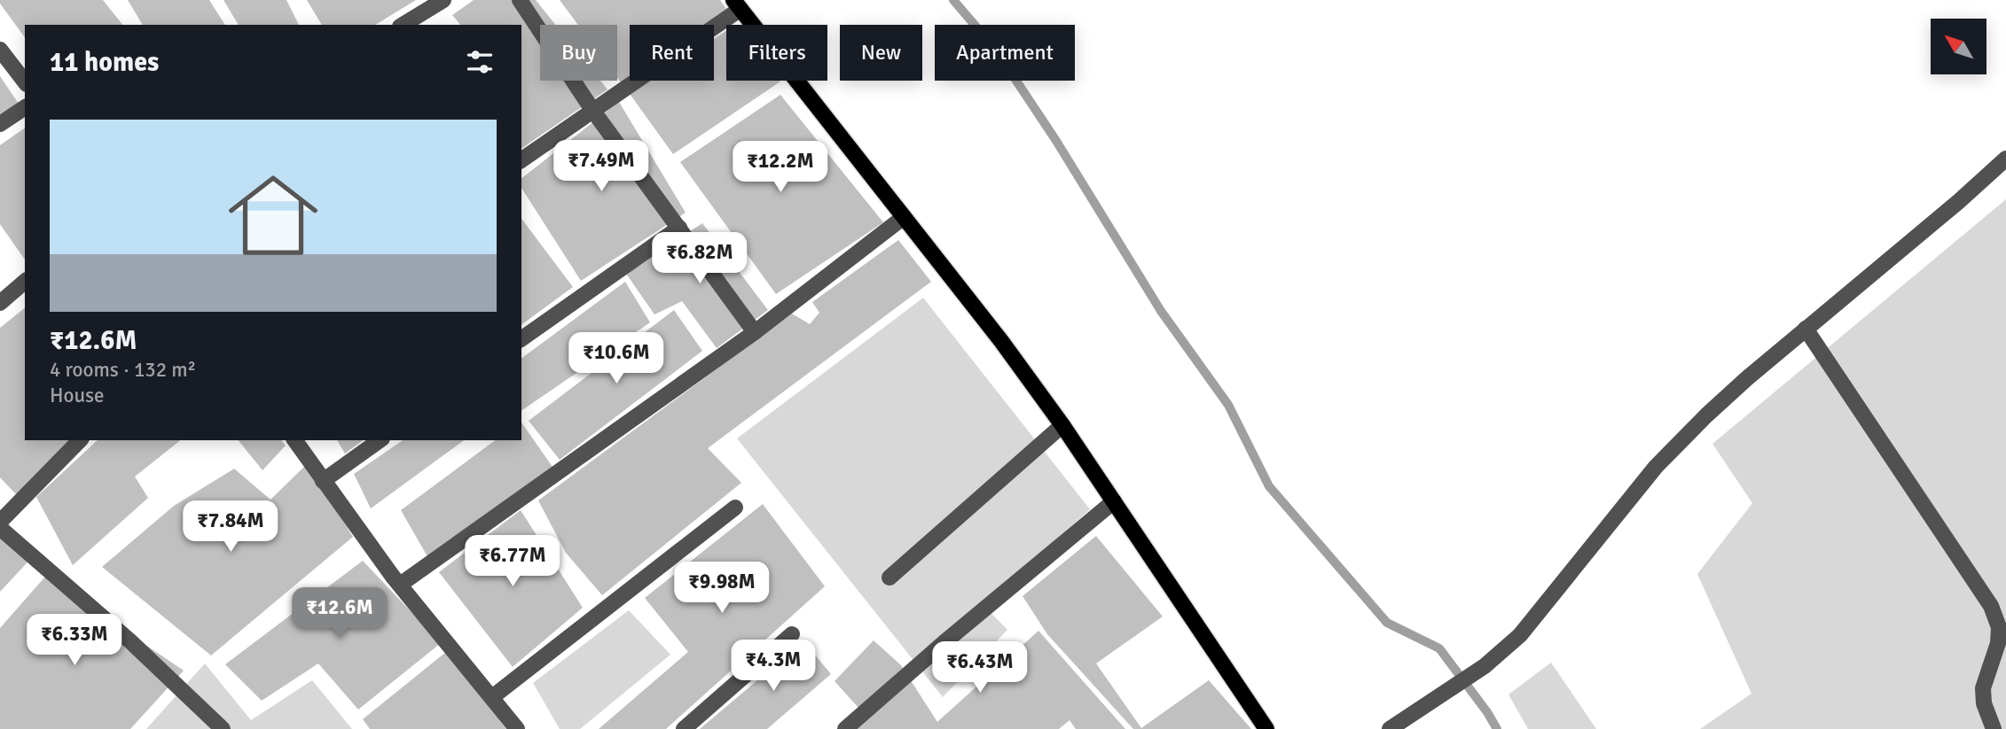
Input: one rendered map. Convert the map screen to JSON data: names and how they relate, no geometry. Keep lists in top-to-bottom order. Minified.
{"north":"top left","page":{"chip":["Buy","Rent","Filters","New","Apartment"],"heading":"11 homes","list":[{"name":"₹12.6M","note":"4 rooms · 132 m² · House"}],"price":["₹7.49M","₹12.2M","₹6.82M","₹10.6M","₹7.84M","₹6.77M","₹9.98M","₹12.6M","₹6.33M","₹4.3M","₹6.43M"]}}
